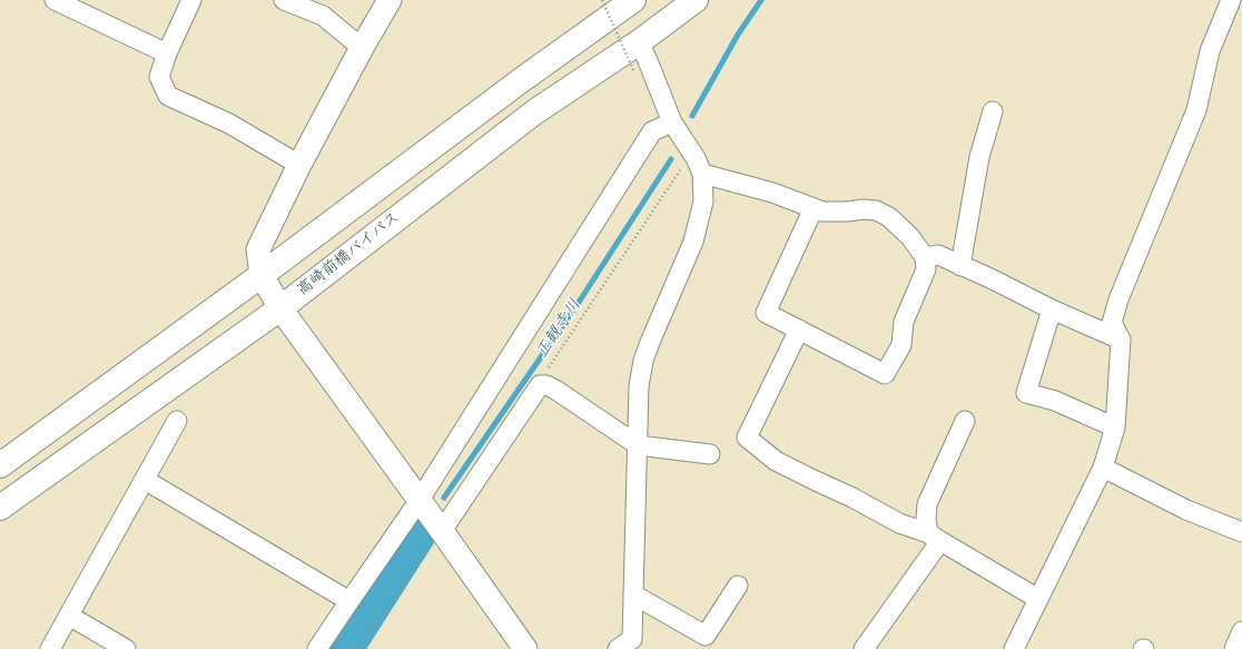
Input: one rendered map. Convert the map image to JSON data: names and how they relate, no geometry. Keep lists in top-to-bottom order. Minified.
{"streets":{"highway":["高崎前橋バイパス"]},"water":["正観寺川"]}
